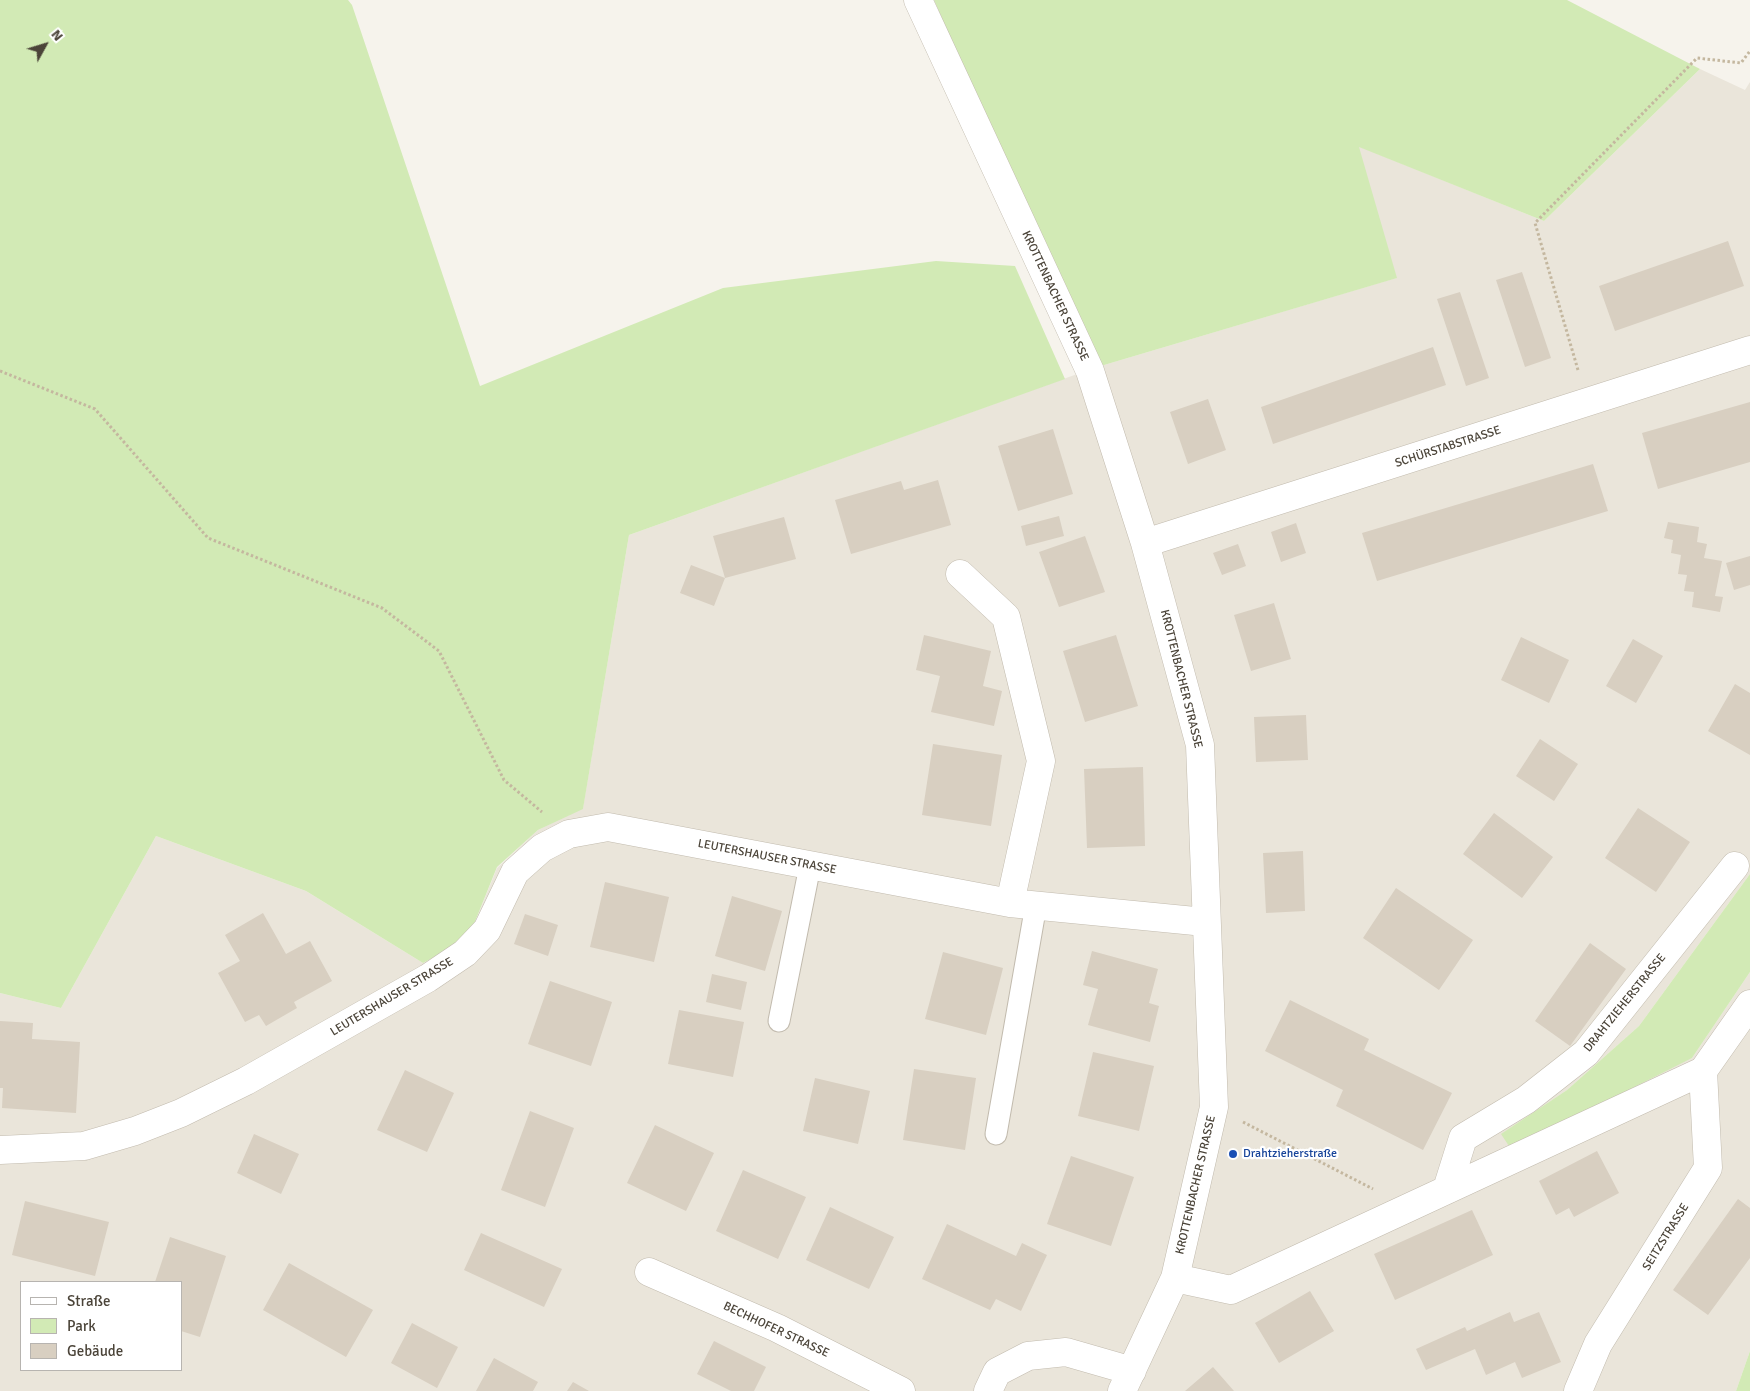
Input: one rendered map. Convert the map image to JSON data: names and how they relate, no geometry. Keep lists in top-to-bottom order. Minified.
{"streets":{"street":["KROTTENBACHER STRASSE","SCHÜRSTABSTRASSE","LEUTERSHAUSER STRASSE","DRAHTZIEHERSTRASSE","SEITZSTRASSE","BECHHOFER STRASSE"]},"crossings":[["KROTTENBACHER STRASSE","SCHÜRSTABSTRASSE"],["KROTTENBACHER STRASSE","LEUTERSHAUSER STRASSE"]],"places":["Drahtzieherstraße"],"legend":["Straße","Park","Gebäude"],"north":"top right"}
